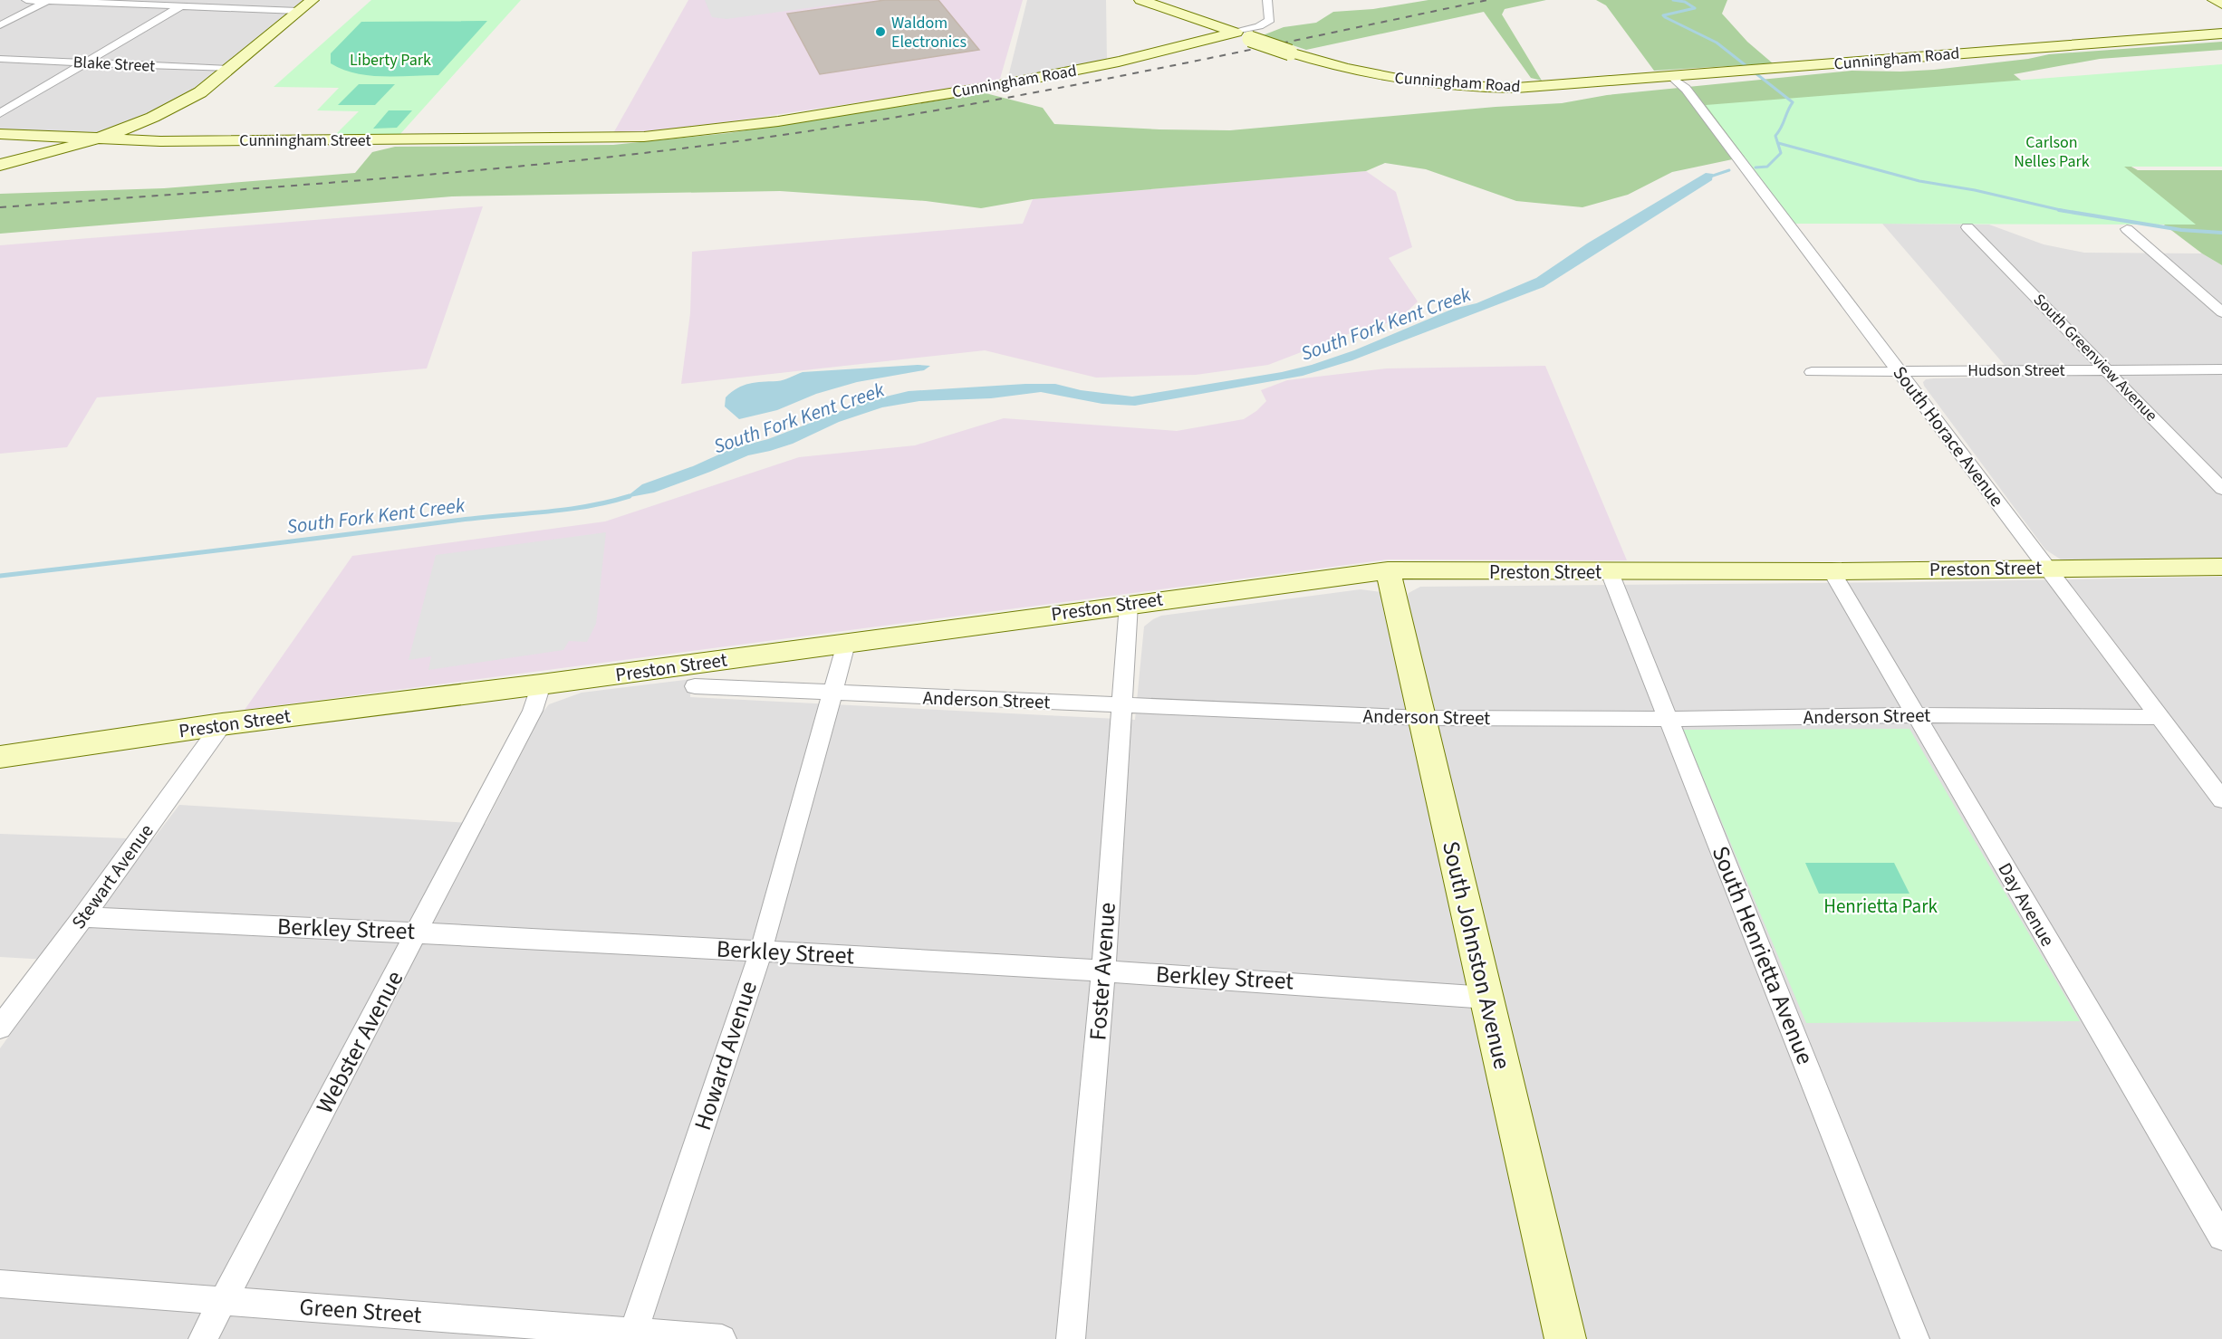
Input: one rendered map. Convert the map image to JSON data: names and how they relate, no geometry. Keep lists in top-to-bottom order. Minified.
{"streets":{"street":["Cunningham Road","Blake Street","Cunningham Street","South Greenview Avenue","Hudson Street","South Horace Avenue","Preston Street","Anderson Street","Stewart Avenue","Day Avenue","Berkley Street","South Johnston Avenue","South Henrietta Avenue","Foster Avenue","Webster Avenue","Howard Avenue","Green Street"]},"crossings":[["Cunningham Road","Cunningham Street"],["Cunningham Road","South Horace Avenue"],["South Greenview Avenue","Hudson Street"],["Hudson Street","South Horace Avenue"],["South Horace Avenue","Preston Street"],["South Horace Avenue","Anderson Street"],["Preston Street","Stewart Avenue"],["Preston Street","Day Avenue"],["Preston Street","South Johnston Avenue"],["Preston Street","South Henrietta Avenue"],["Preston Street","Foster Avenue"],["Preston Street","Webster Avenue"],["Preston Street","Howard Avenue"],["Anderson Street","Day Avenue"],["Anderson Street","South Johnston Avenue"],["Anderson Street","South Henrietta Avenue"],["Anderson Street","Foster Avenue"],["Anderson Street","Howard Avenue"],["Stewart Avenue","Berkley Street"],["Berkley Street","South Johnston Avenue"],["Berkley Street","Foster Avenue"],["Berkley Street","Webster Avenue"],["Berkley Street","Howard Avenue"],["Webster Avenue","Green Street"],["Howard Avenue","Green Street"]],"water":["South Fork Kent Creek"],"parks":["Liberty Park","Carlson Nelles Park","Henrietta Park"],"places":["Waldom Electronics"]}
